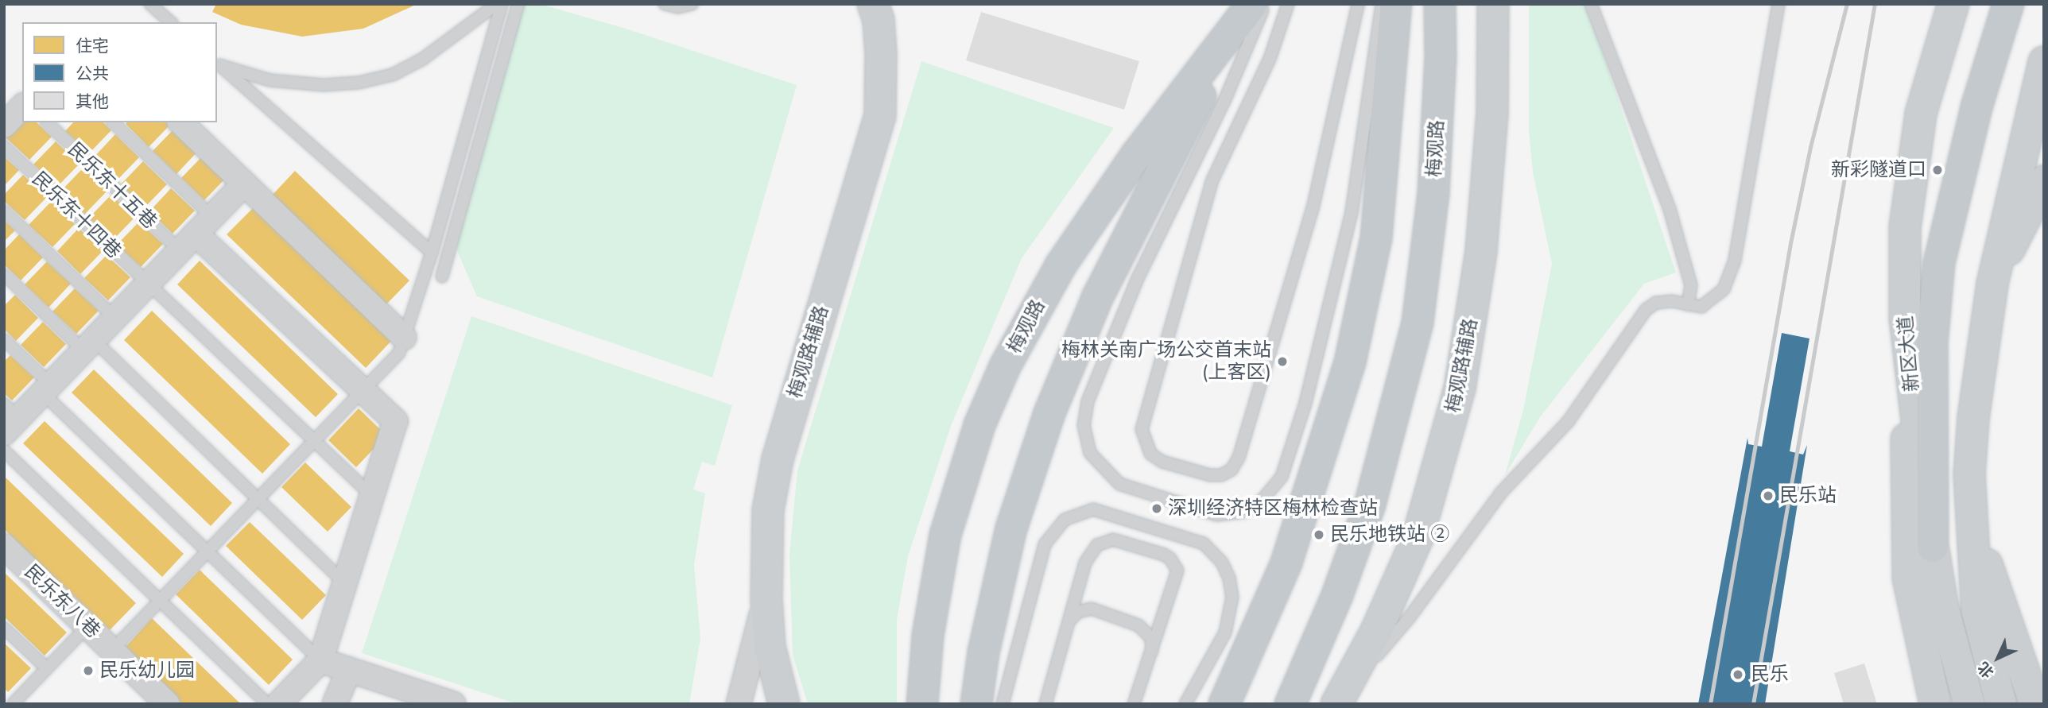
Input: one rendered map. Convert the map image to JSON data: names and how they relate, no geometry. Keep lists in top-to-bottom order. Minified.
{"streets":{"highway":["梅观路"],"main road":["梅观路辅路","新区大道"],"street":["民乐东八巷"],"lane":["民乐东十五巷","民乐东十四巷"]},"places":["新彩隧道口","梅林关南广场公交首末站 (上客区)","民乐站","深圳经济特区梅林检查站","民乐地铁站 ②","民乐幼儿园","民乐"],"legend":["住宅","公共","其他"],"north":"bottom left"}
